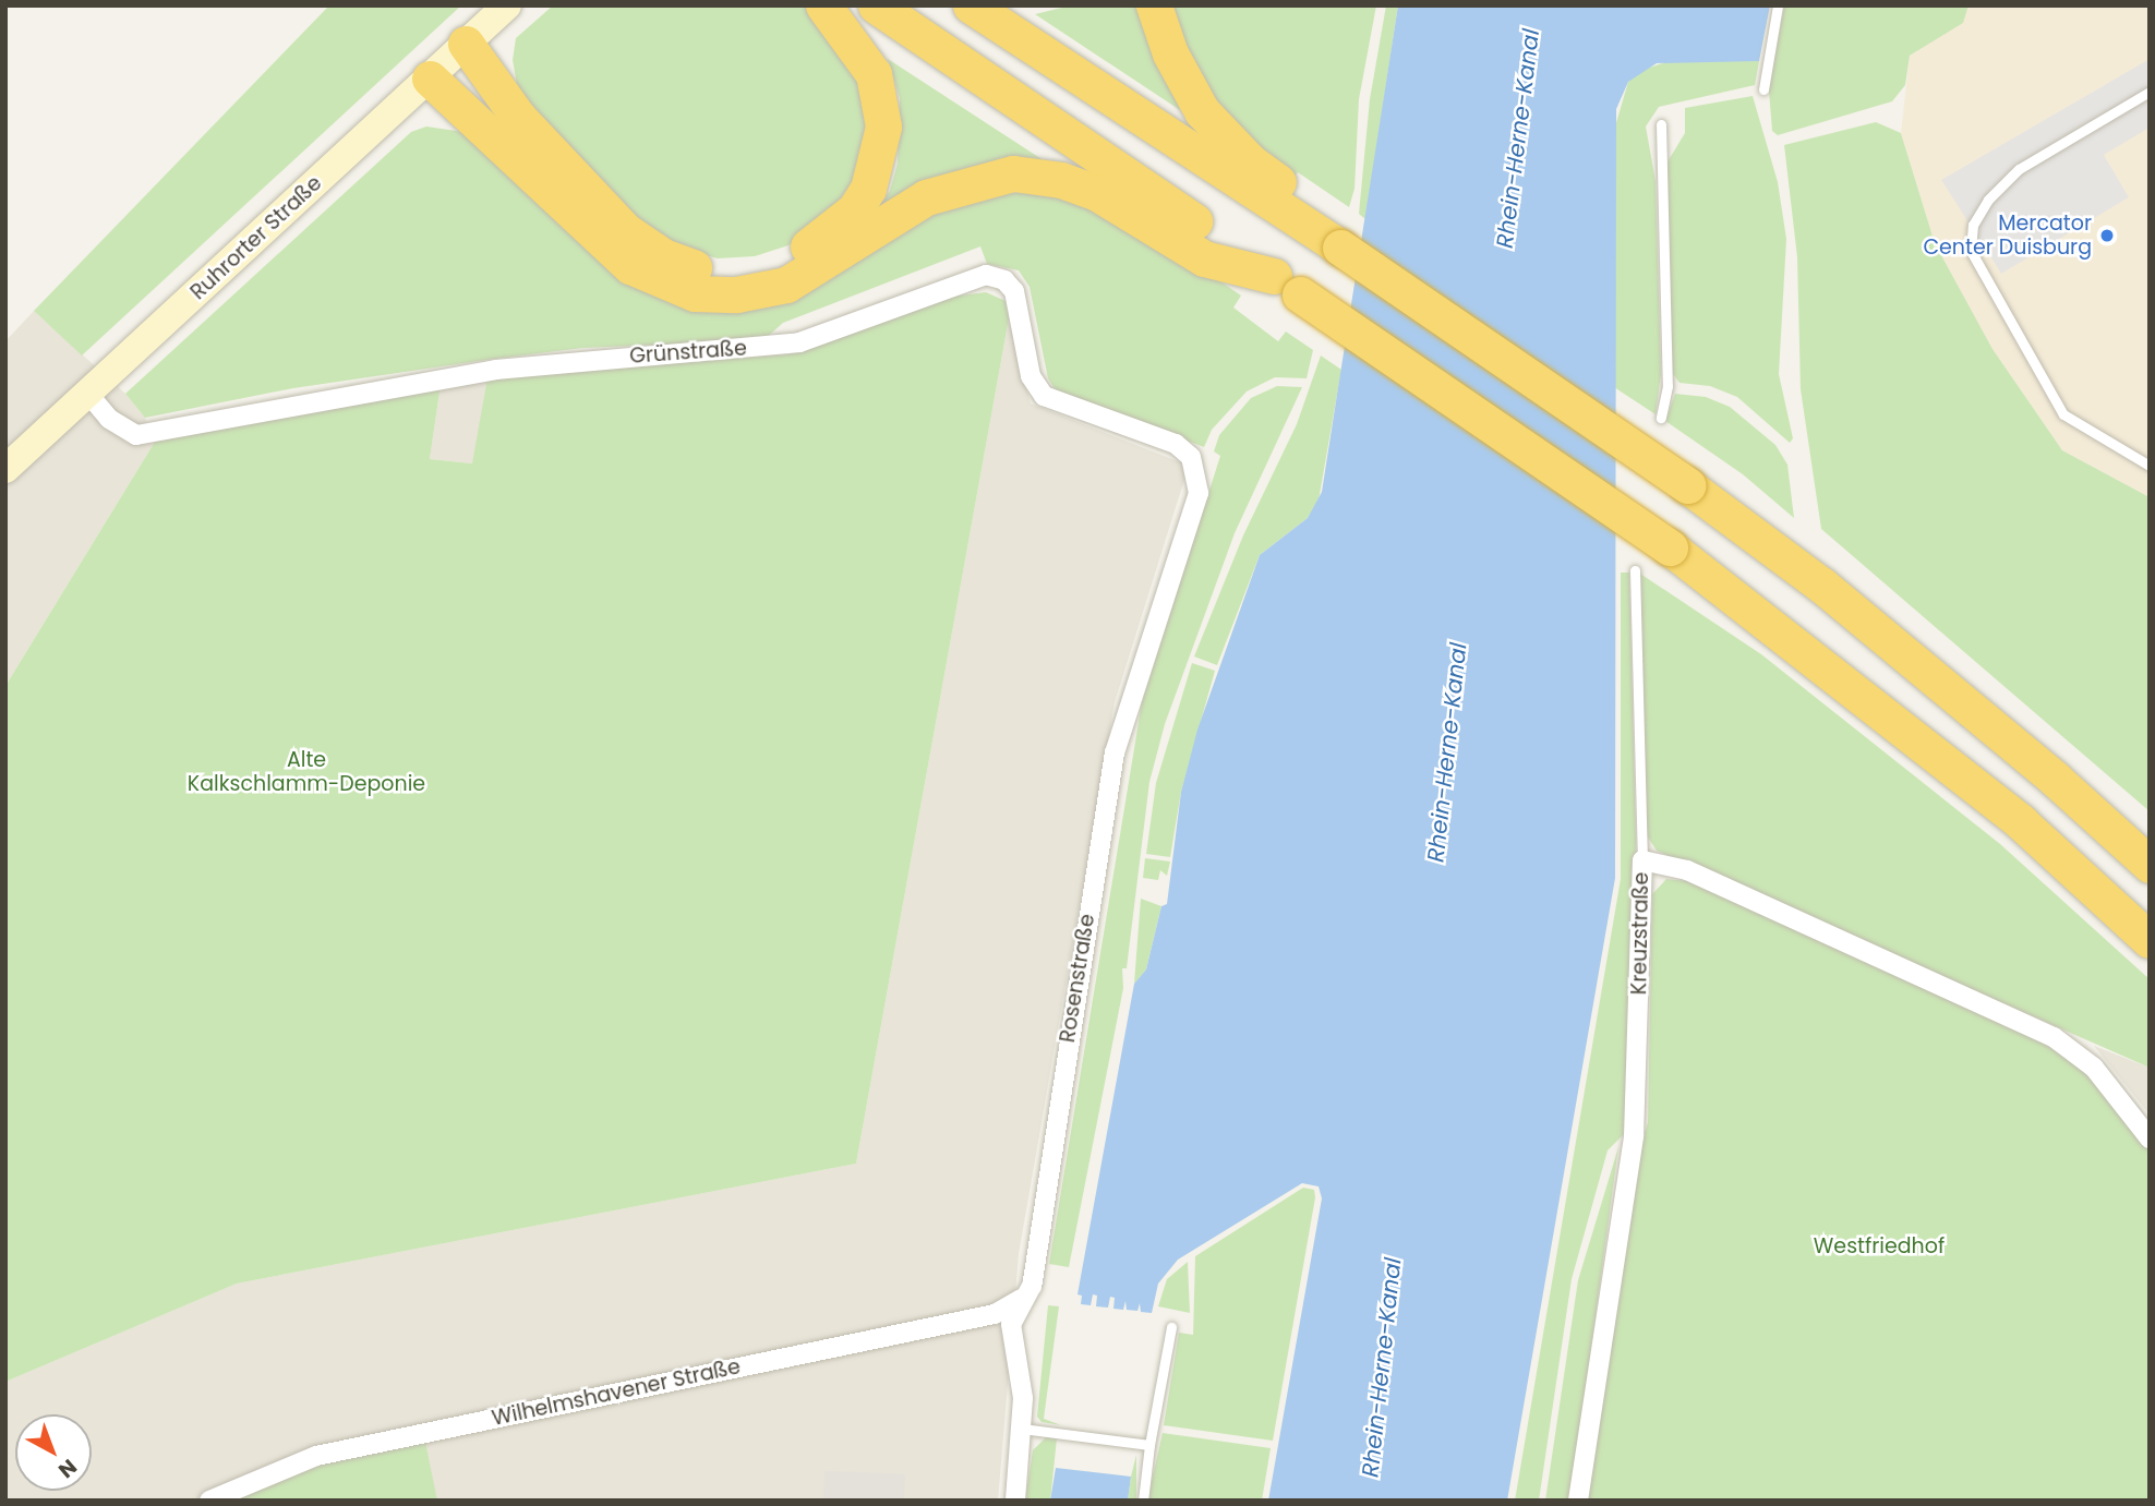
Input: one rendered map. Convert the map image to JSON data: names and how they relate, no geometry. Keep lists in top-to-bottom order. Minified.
{"streets":{"main road":["Ruhrorter Straße"],"street":["Grünstraße","Kreuzstraße","Rosenstraße","Wilhelmshavener Straße"]},"crossings":[["Ruhrorter Straße","Grünstraße"],["Grünstraße","Rosenstraße"],["Rosenstraße","Wilhelmshavener Straße"]],"water":["Rhein-Herne-Kanal"],"parks":["Alte Kalkschlamm-Deponie","Westfriedhof"],"places":["Mercator Center Duisburg"],"north":"bottom right"}
